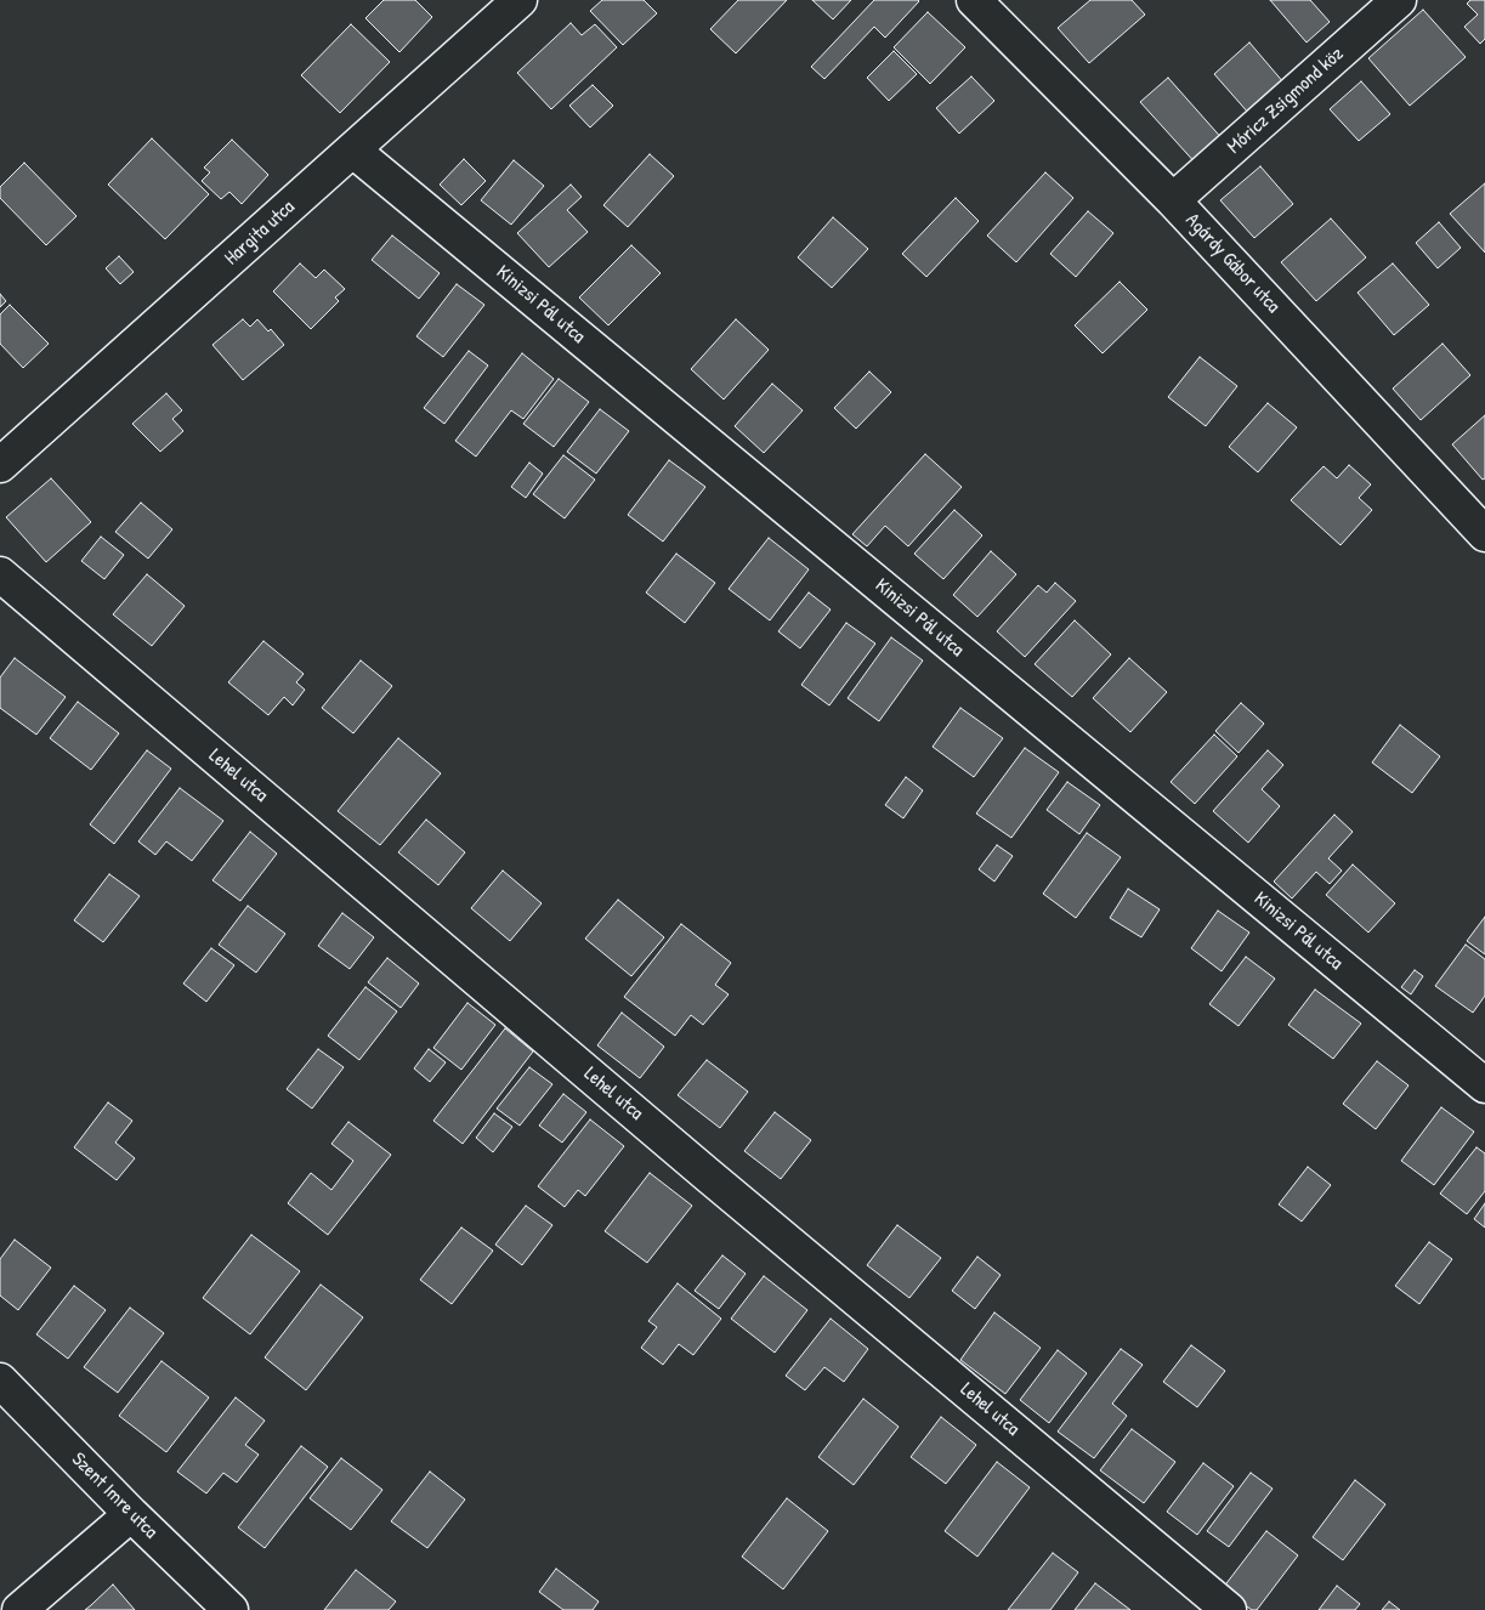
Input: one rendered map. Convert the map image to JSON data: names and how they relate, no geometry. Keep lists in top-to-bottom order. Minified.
{"streets":{"street":["Móricz Zsigmond köz","Hargita utca","Agárdy Gábor utca","Kinizsi Pál utca","Lehel utca","Szent Imre utca"]},"crossings":[["Móricz Zsigmond köz","Agárdy Gábor utca"],["Hargita utca","Kinizsi Pál utca"]]}
